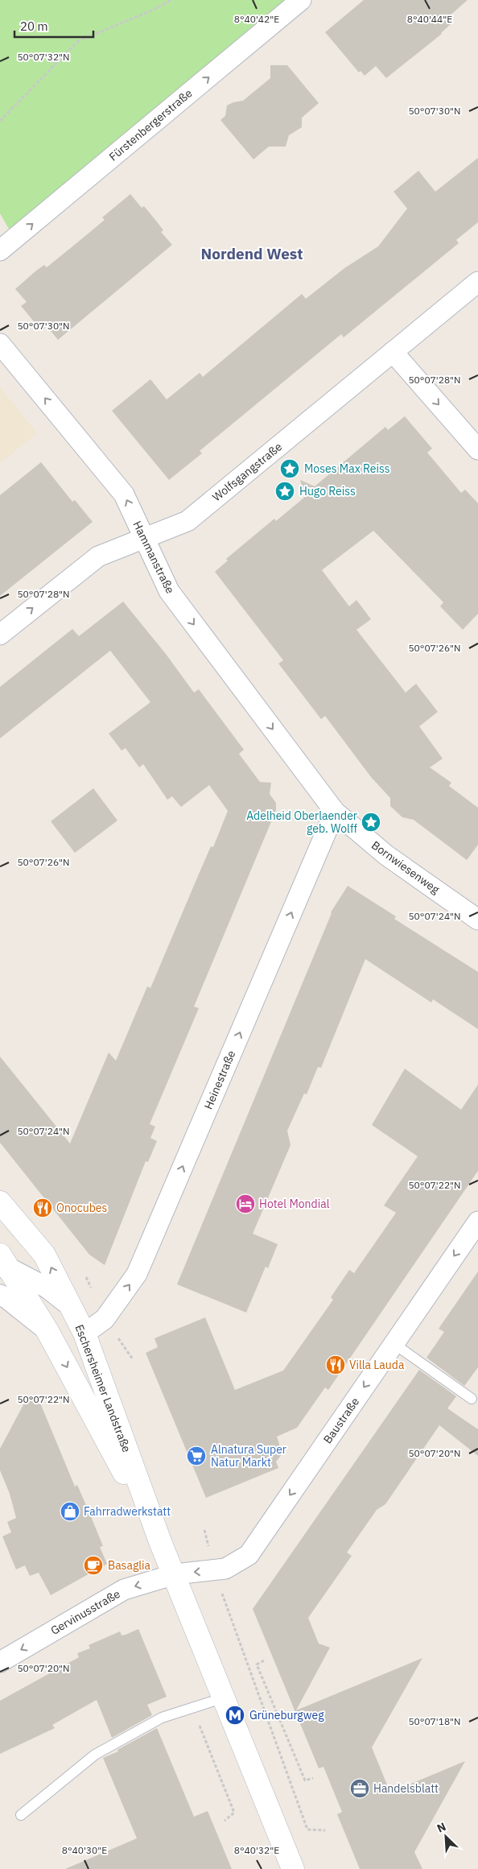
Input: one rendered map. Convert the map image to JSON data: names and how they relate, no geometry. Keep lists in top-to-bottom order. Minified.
{"streets":{"main road":["Eschersheimer Landstraße"],"street":["Fürstenbergerstraße","Wolfsgangstraße","Hammanstraße","Bornwiesenweg","Heinestraße","Baustraße","Gervinusstraße"]},"crossings":[["Wolfsgangstraße","Hammanstraße"],["Hammanstraße","Bornwiesenweg"],["Hammanstraße","Heinestraße"],["Bornwiesenweg","Heinestraße"],["Heinestraße","Eschersheimer Landstraße"],["Eschersheimer Landstraße","Baustraße"],["Eschersheimer Landstraße","Gervinusstraße"],["Baustraße","Gervinusstraße"]],"one_way":["Fürstenbergerstraße","Heinestraße","Baustraße","Gervinusstraße"],"districts":["Nordend West"],"places":{"place":["Moses Max Reiss","Hugo Reiss","Adelheid Oberlaender geb. Wolff"],"hotel":["Hotel Mondial"],"restaurant":["Onocubes","Villa Lauda"],"supermarket":["Alnatura Super Natur Markt"],"shop":["Fahrradwerkstatt"],"cafe":["Basaglia"],"metro station":["Grüneburgweg"],"office":["Handelsblatt"]},"scale_bar":"20 m","north":"top left","coordinates":["8°40'44\"E","8°40'42\"E","50°07'32\"N","50°07'30\"N","50°07'28\"N","50°07'26\"N","50°07'24\"N","50°07'22\"N","50°07'20\"N","50°07'18\"N","8°40'30\"E","8°40'32\"E"]}
